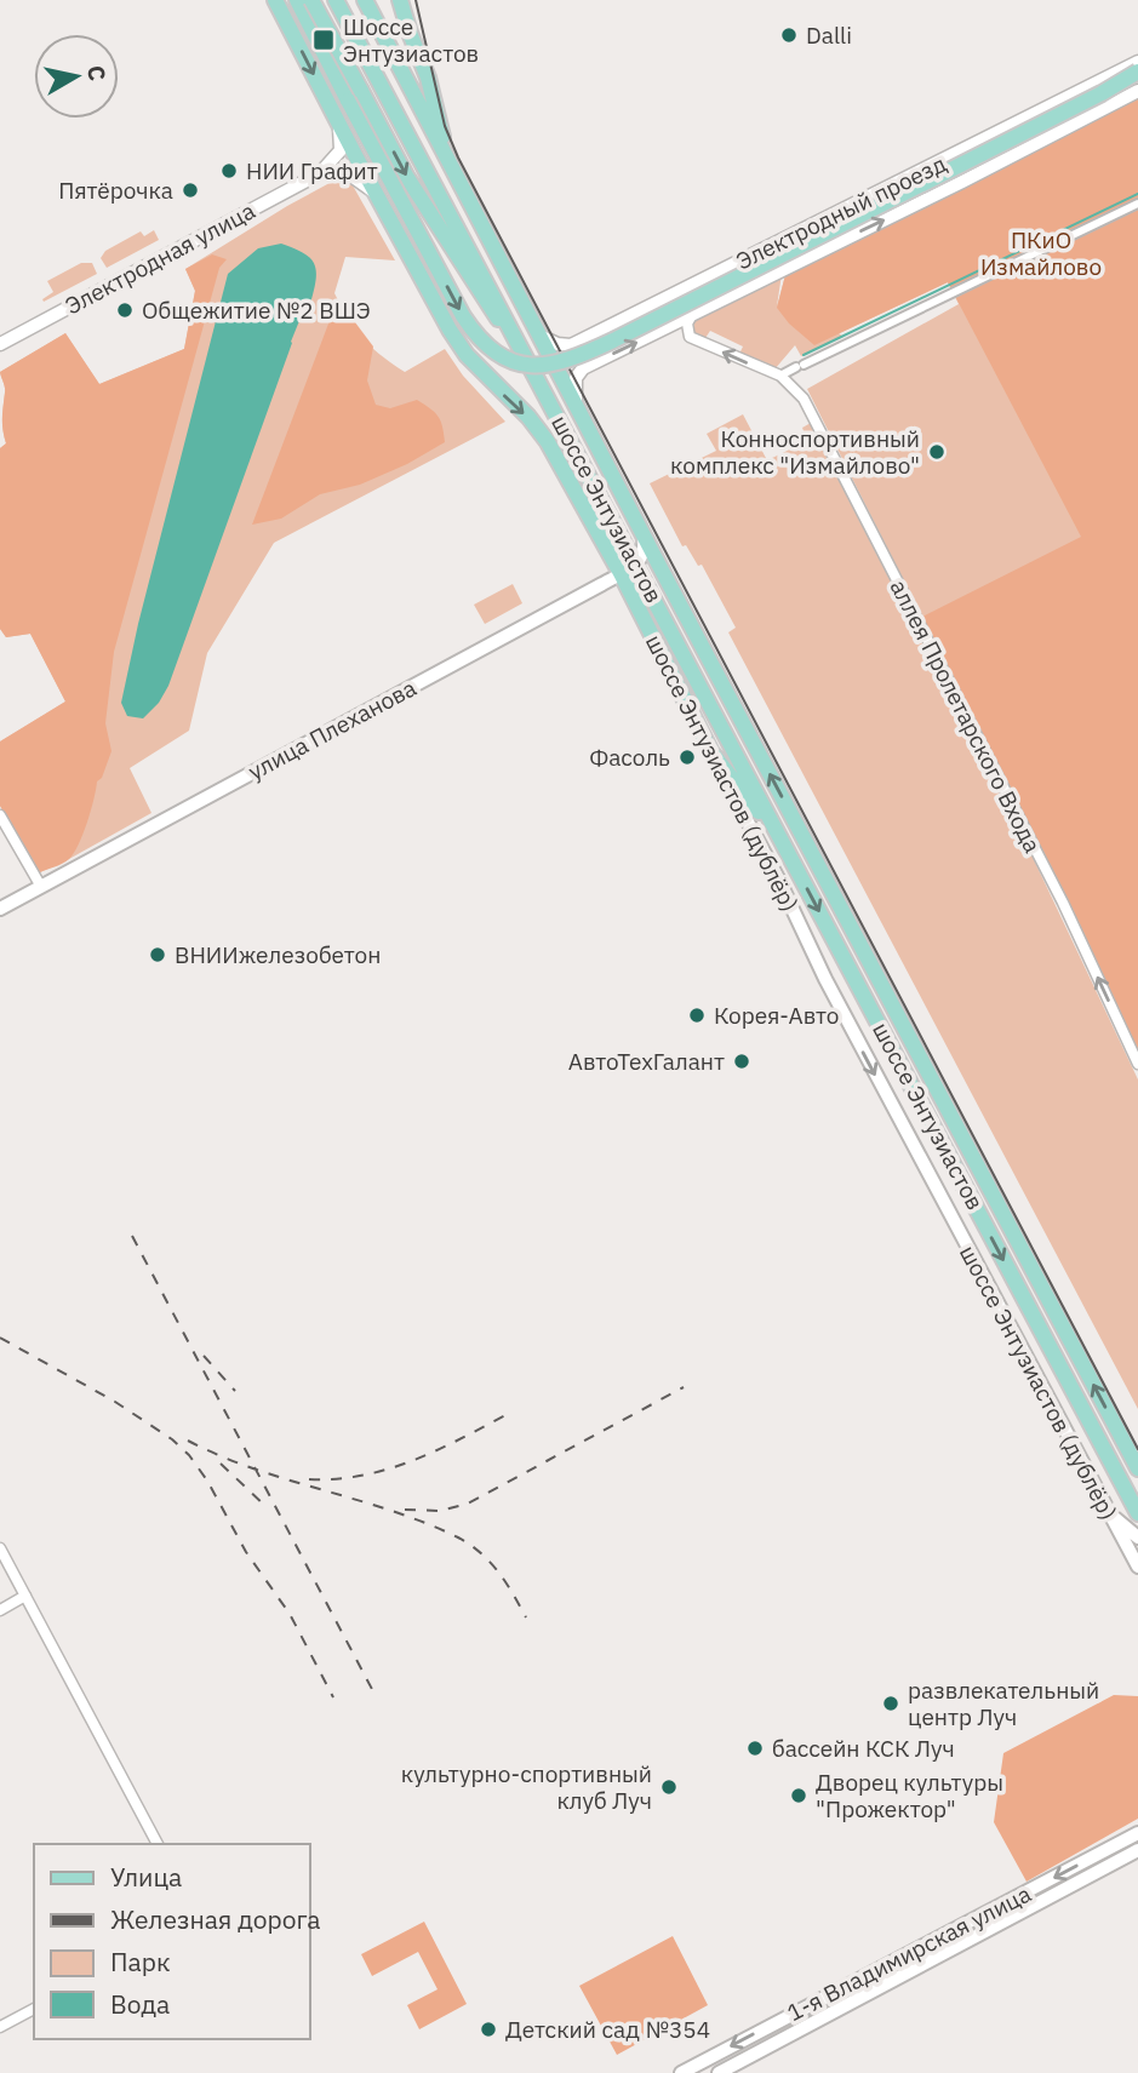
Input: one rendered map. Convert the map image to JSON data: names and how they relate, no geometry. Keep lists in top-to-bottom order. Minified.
{"streets":{"main road":["шоссе Энтузиастов","улица Плеханова","шоссе Энтузиастов (дублёр)","1-я Владимирская улица"],"street":["Электродный проезд","Электродная улица","аллея Пролетарского Входа"]},"crossings":[["Электродный проезд","шоссе Энтузиастов"],["Электродный проезд","аллея Пролетарского Входа"],["шоссе Энтузиастов","улица Плеханова"],["улица Плеханова","шоссе Энтузиастов (дублёр)"]],"one_way":["аллея Пролетарского Входа"],"parks":["ПКиО Измайлово"],"places":{"other":["Dalli","НИИ Графит","Пятёрочка","Общежитие №2 ВШЭ","Конноспортивный комплекс \"Измайлово\"","Фасоль","ВНИИжелезобетон","Корея-Авто","АвтоТехГалант","развлекательный центр Луч","бассейн КСК Луч","культурно-спортивный клуб Луч","Дворец культуры \"Прожектор\"","Детский сад №354"],"transit":["Шоссе Энтузиастов"]},"legend":["Улица","Железная дорога","Парк","Вода"],"north":"right"}
